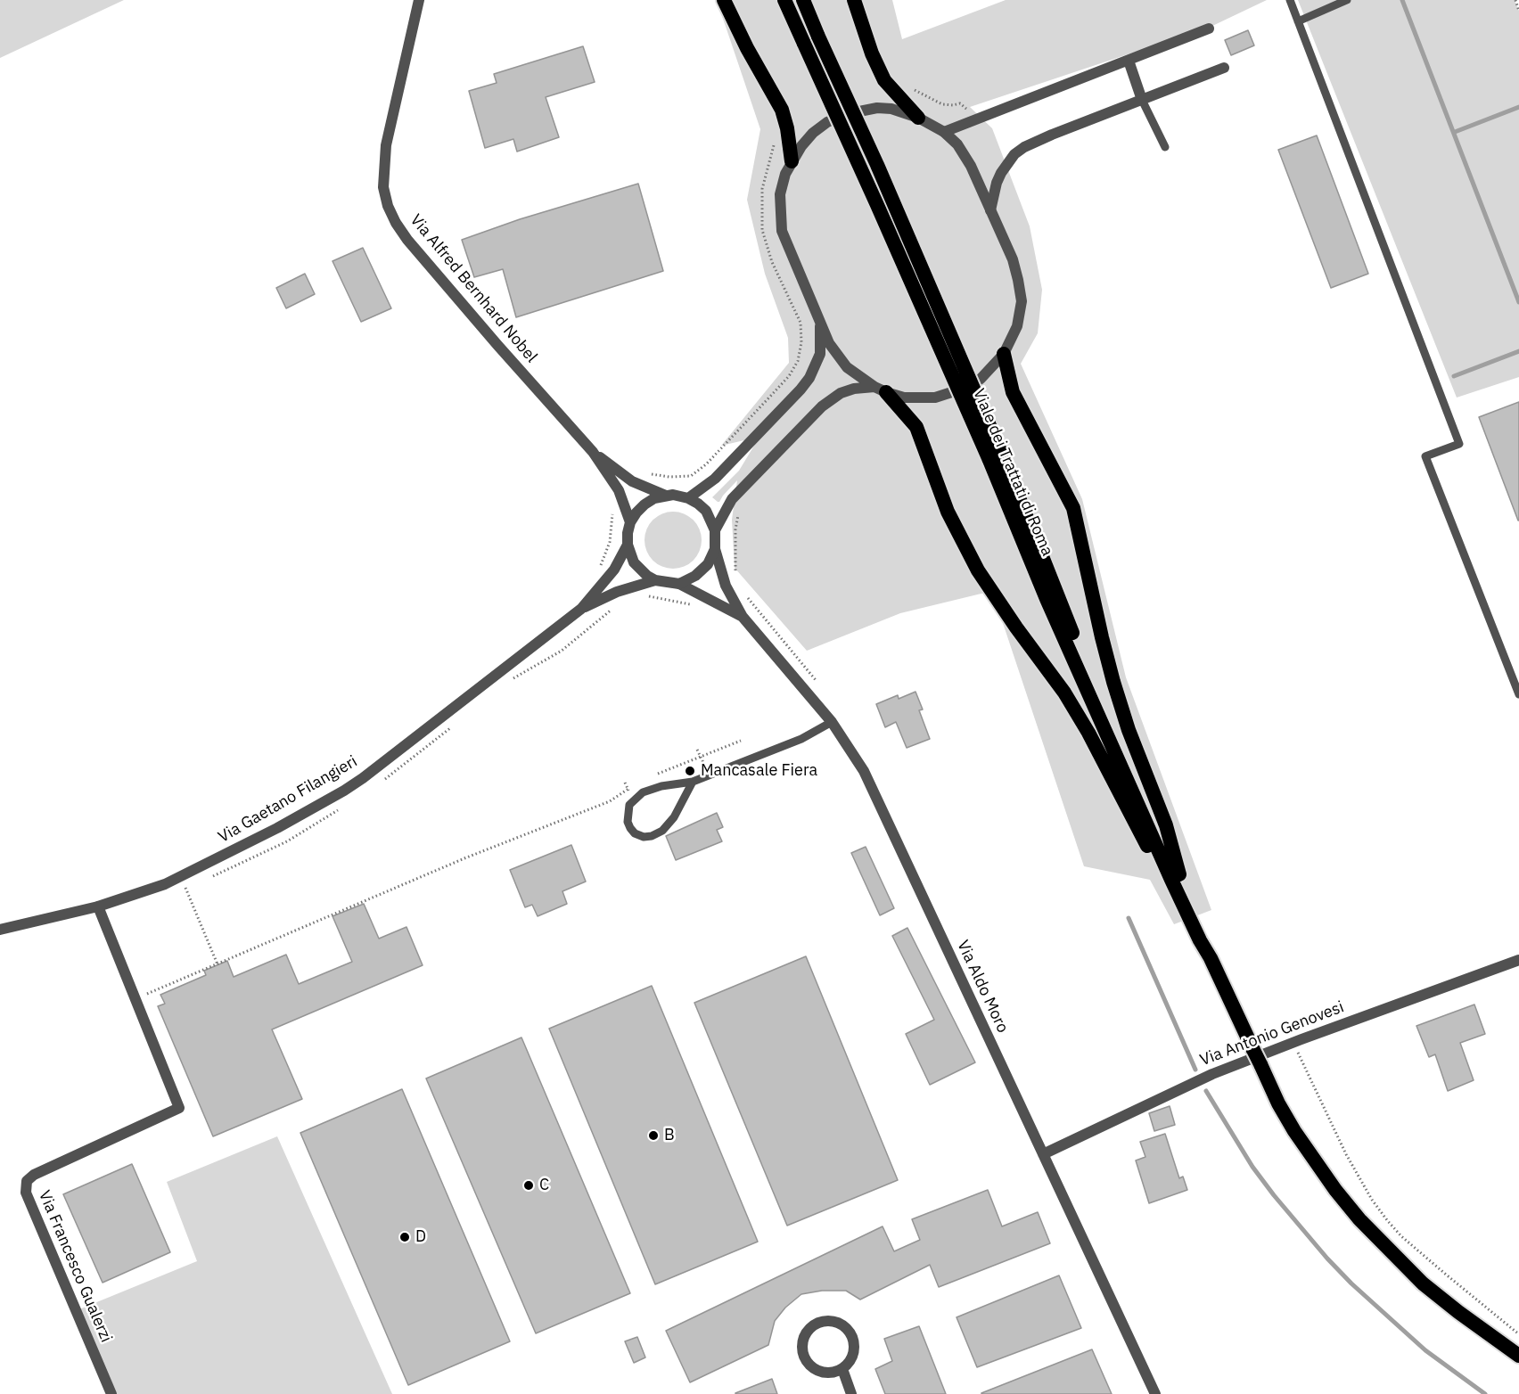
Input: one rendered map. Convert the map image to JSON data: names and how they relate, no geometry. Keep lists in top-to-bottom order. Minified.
{"streets":{"highway":["Viale dei Trattati di Roma"],"street":["Via Alfred Bernhard Nobel","Via Gaetano Filangieri","Via Aldo Moro","Via Antonio Genovesi","Via Francesco Gualerzi"]},"crossings":[["Via Alfred Bernhard Nobel","Via Gaetano Filangieri"],["Via Alfred Bernhard Nobel","Via Aldo Moro"],["Via Gaetano Filangieri","Via Aldo Moro"],["Via Gaetano Filangieri","Via Francesco Gualerzi"],["Via Aldo Moro","Via Antonio Genovesi"]],"places":["Mancasale Fiera","B","C","D"]}
